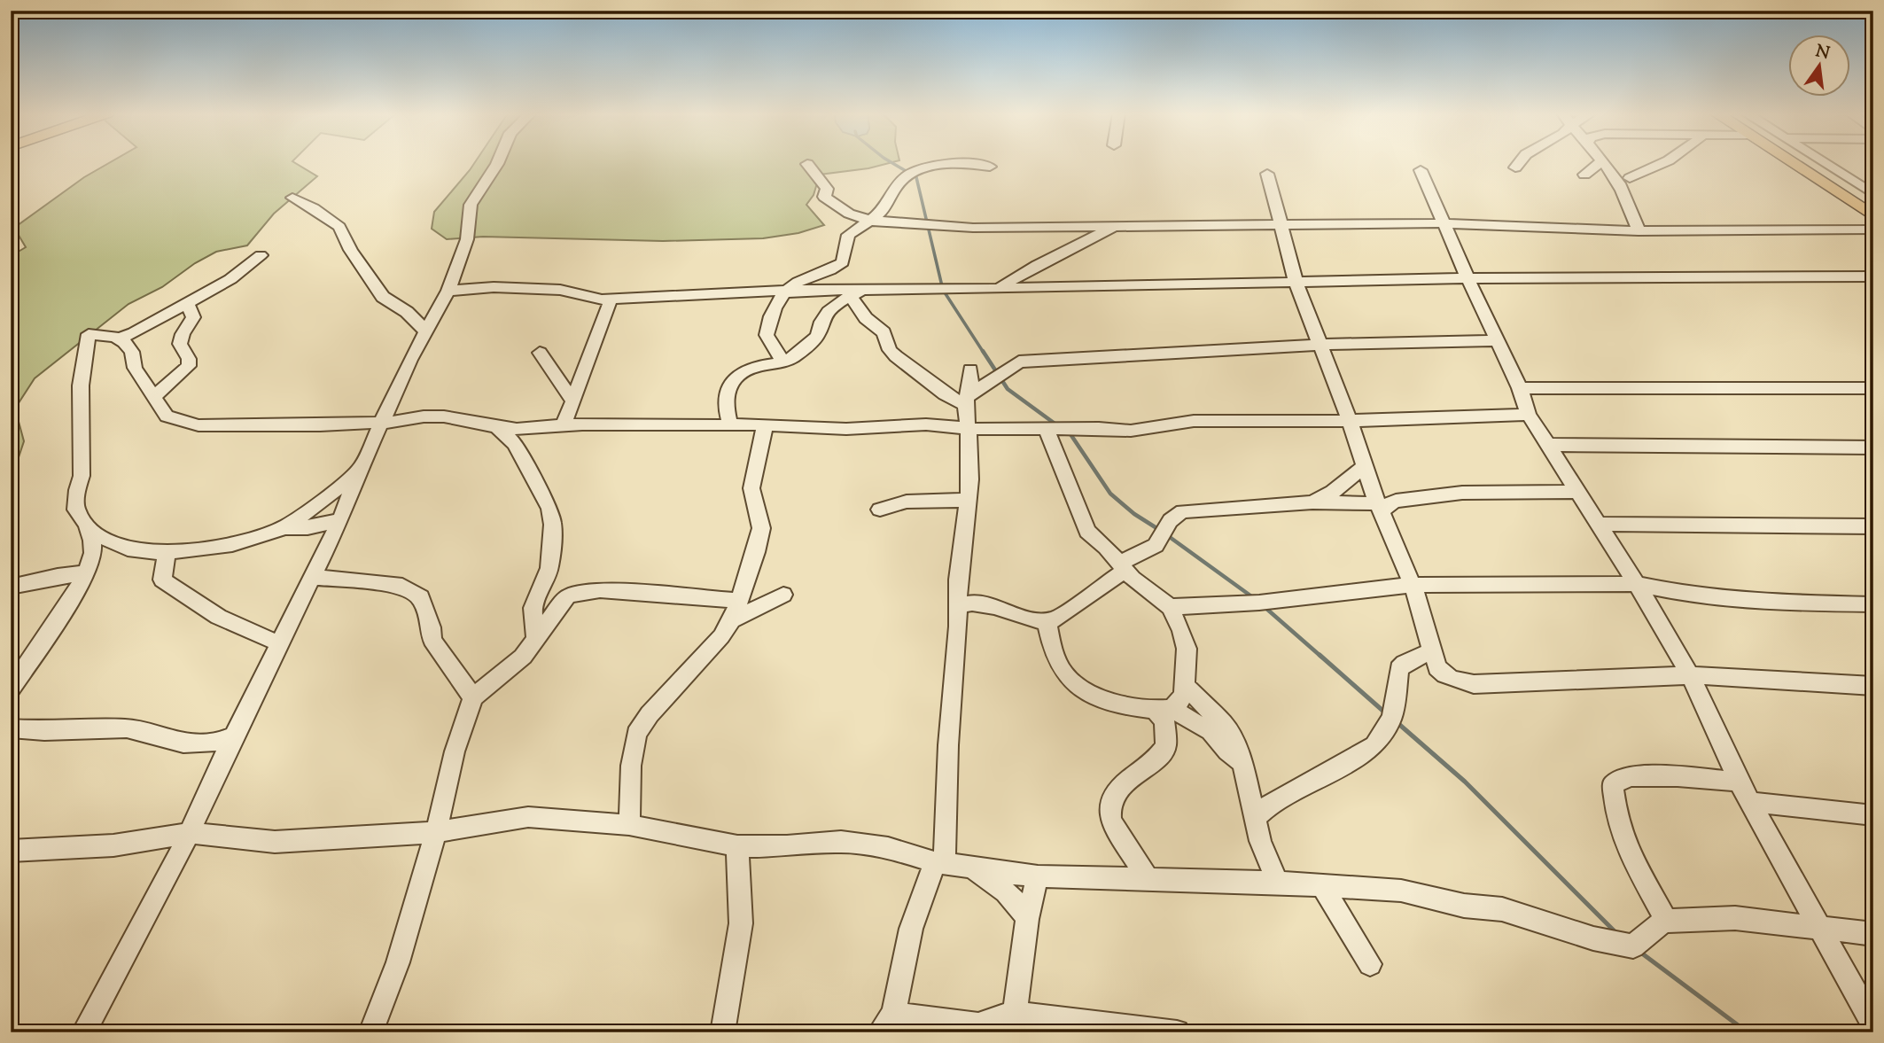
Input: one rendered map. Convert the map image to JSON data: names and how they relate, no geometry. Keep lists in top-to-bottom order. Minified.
{"north":"top"}
